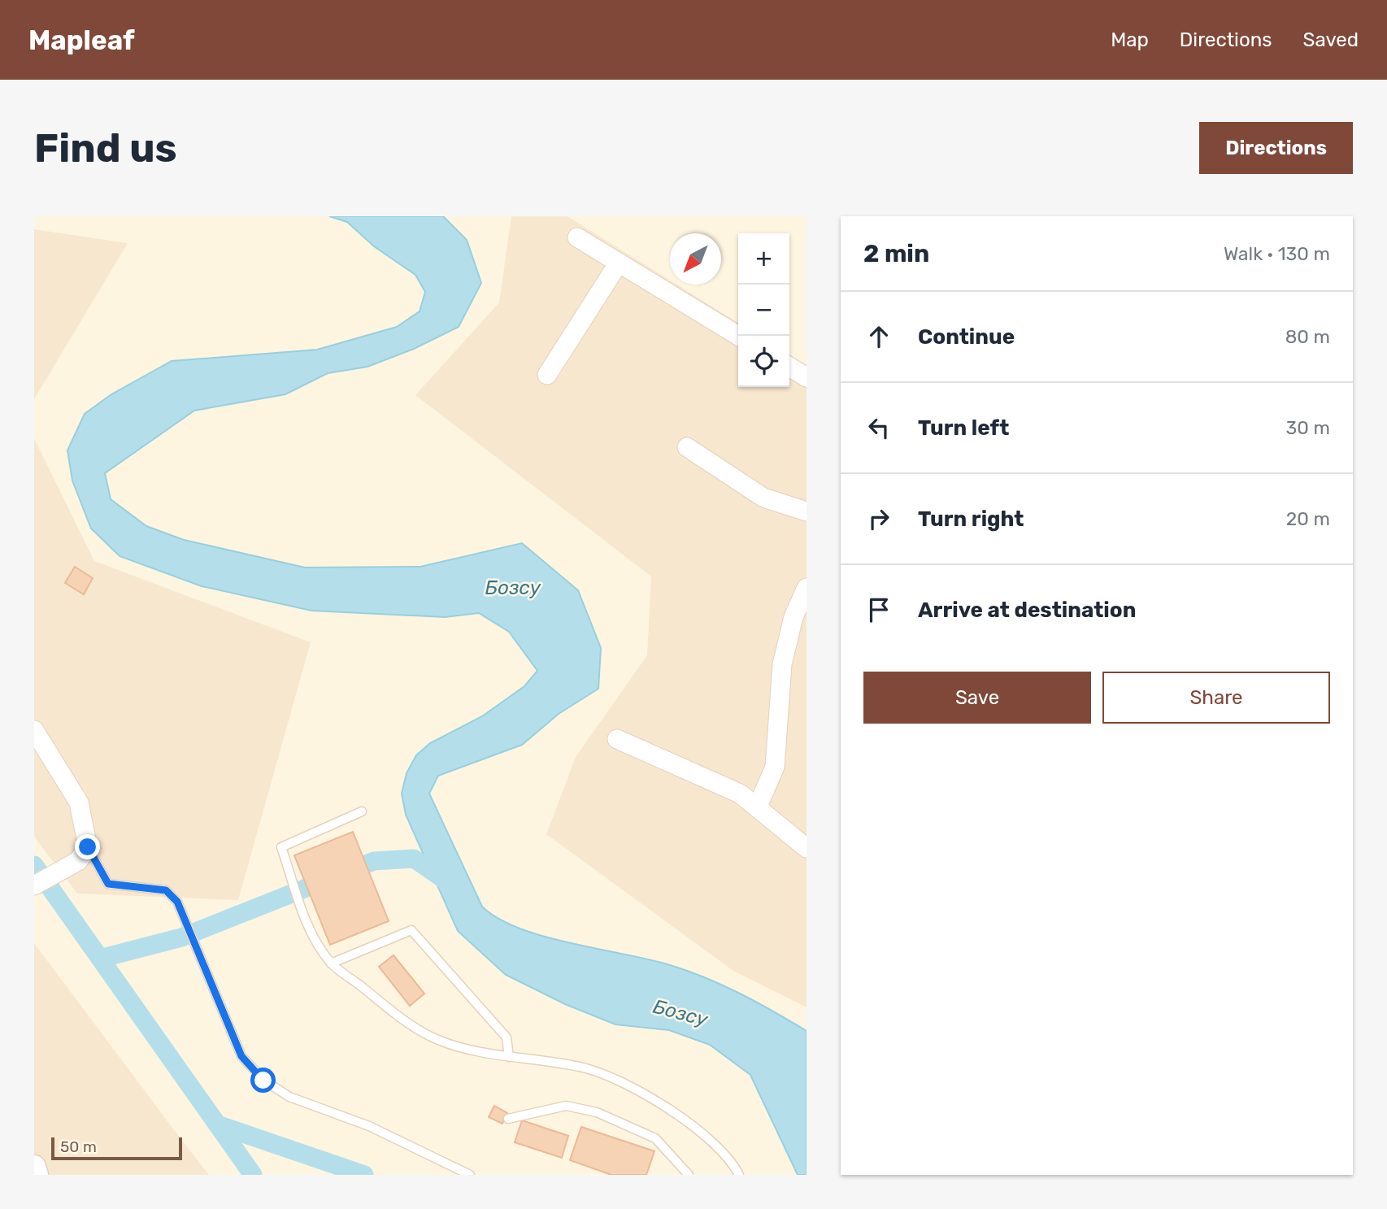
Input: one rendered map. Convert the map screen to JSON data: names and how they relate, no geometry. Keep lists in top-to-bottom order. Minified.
{"water":["Бозсу"],"scale_bar":"50 m","north":"bottom left","page":{"header":"Mapleaf","nav":["Map","Directions","Saved"],"buttons":["Directions",["Save","Share"]],"title":"Find us","heading":["2 min","Walk · 130 m"],"map_buttons":["+","−"],"list":[["Continue","80 m"],["Turn left","30 m"],["Turn right","20 m"],"Arrive at destination"],"scale":"50 m"}}
